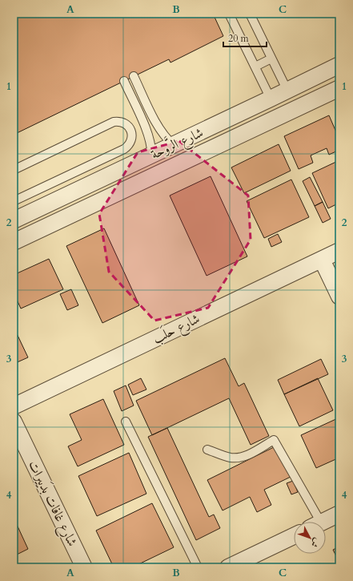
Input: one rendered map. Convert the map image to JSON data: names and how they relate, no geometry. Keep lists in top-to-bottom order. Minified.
{"streets":{"street":["شارع الرَّوحة","شارع حلَب","شارع غافات بدَييرات"]},"scale_bar":"20 m","north":"bottom right","grid":{"columns":["A","B","C"],"rows":["1","2","3","4"]}}
